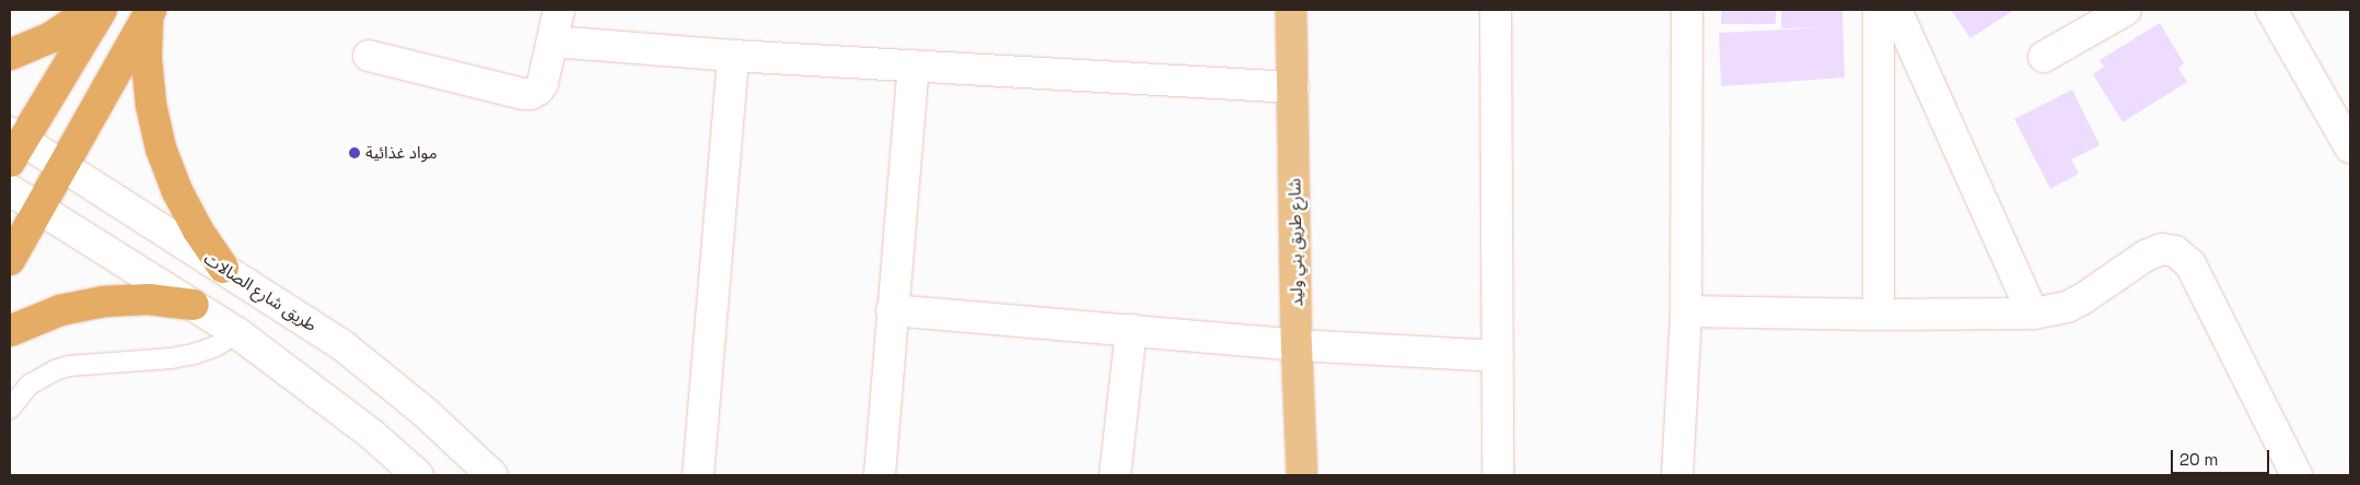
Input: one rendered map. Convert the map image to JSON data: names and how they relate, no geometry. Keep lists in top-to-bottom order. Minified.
{"streets":{"main road":["شارع طريق بني وليد"],"street":["طريق شارع الصالات"]},"places":["مواد غذائية"],"scale_bar":"20 m"}
